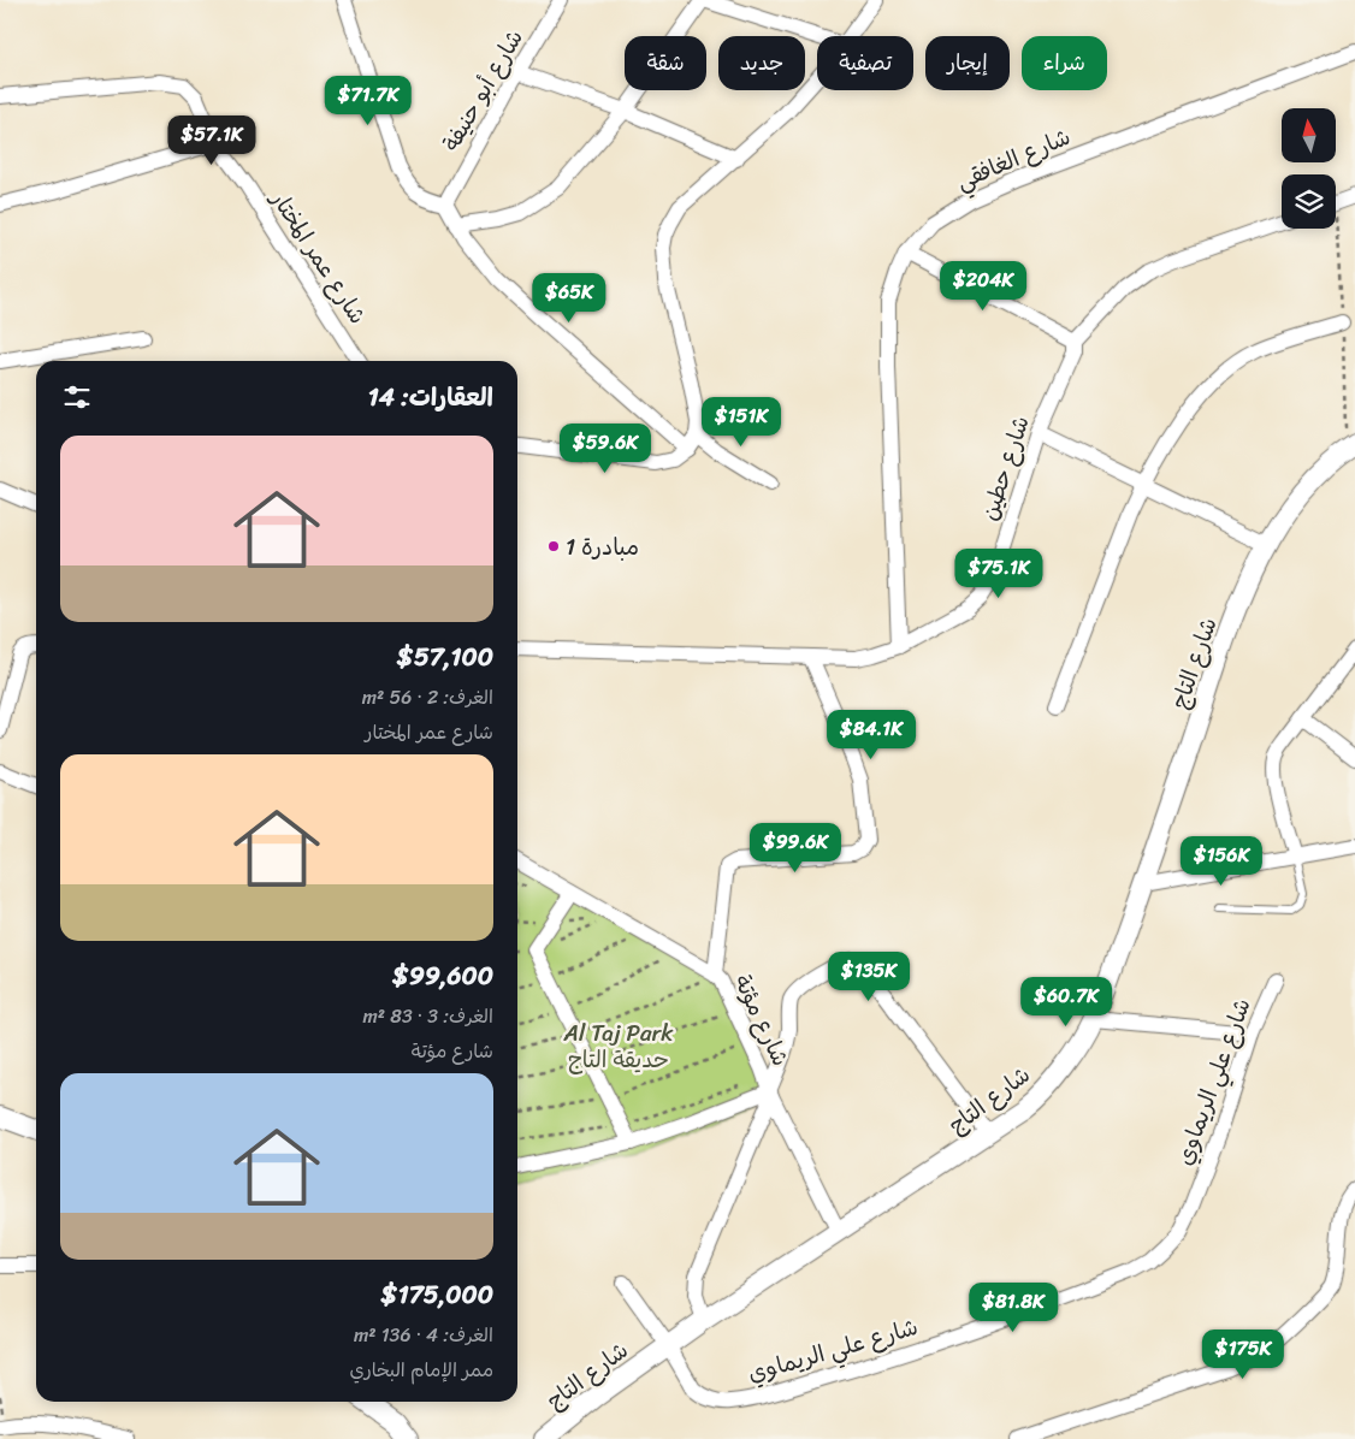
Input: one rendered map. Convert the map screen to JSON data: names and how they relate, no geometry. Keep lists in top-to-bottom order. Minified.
{"streets":{"street":["شارع أبو حنيفة","شارع الغافقي","شارع عمر المختار","شارع حطين","شارع التاج","شارع مؤتة","شارع علي الريماوي"]},"crossings":[["شارع الغافقي","شارع حطين"],["شارع التاج","شارع مؤتة"],["شارع التاج","شارع علي الريماوي"]],"parks":["Al Taj Park حديقة التاج"],"places":["مبادرة 1"],"north":"top","page":{"chip":["شراء","إيجار","تصفية","جديد","شقة"],"price":["$71.7K","$57.1K","$204K","$65K","$151K","$59.6K","$75.1K","$84.1K","$99.6K","$156K","$135K","$60.7K","$81.8K","$175K"],"heading":"العقارات: 14","list":[{"name":"$57,100","note":"الغرف: 2 · 56 m² · شارع عمر المختار"},{"name":"$99,600","note":"الغرف: 3 · 83 m² · شارع مؤتة"},{"name":"$175,000","note":"الغرف: 4 · 136 m² · ممر الإمام البخاري"}]}}
